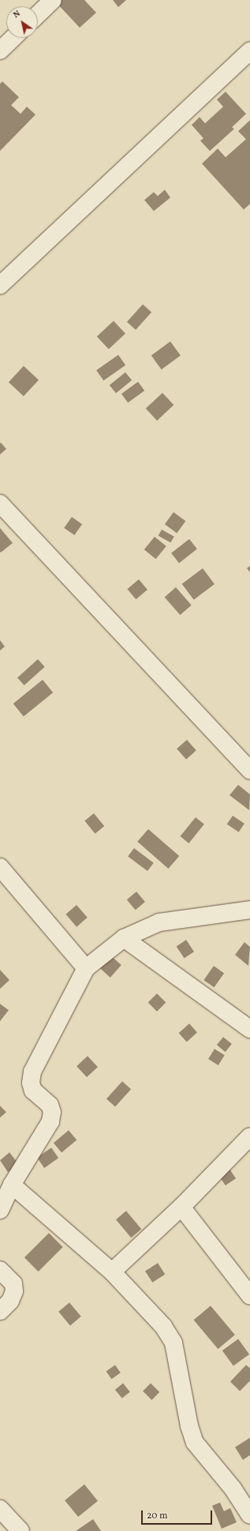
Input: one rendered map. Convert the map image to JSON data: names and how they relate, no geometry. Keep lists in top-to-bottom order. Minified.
{"scale_bar":"20 m","north":"top left"}
